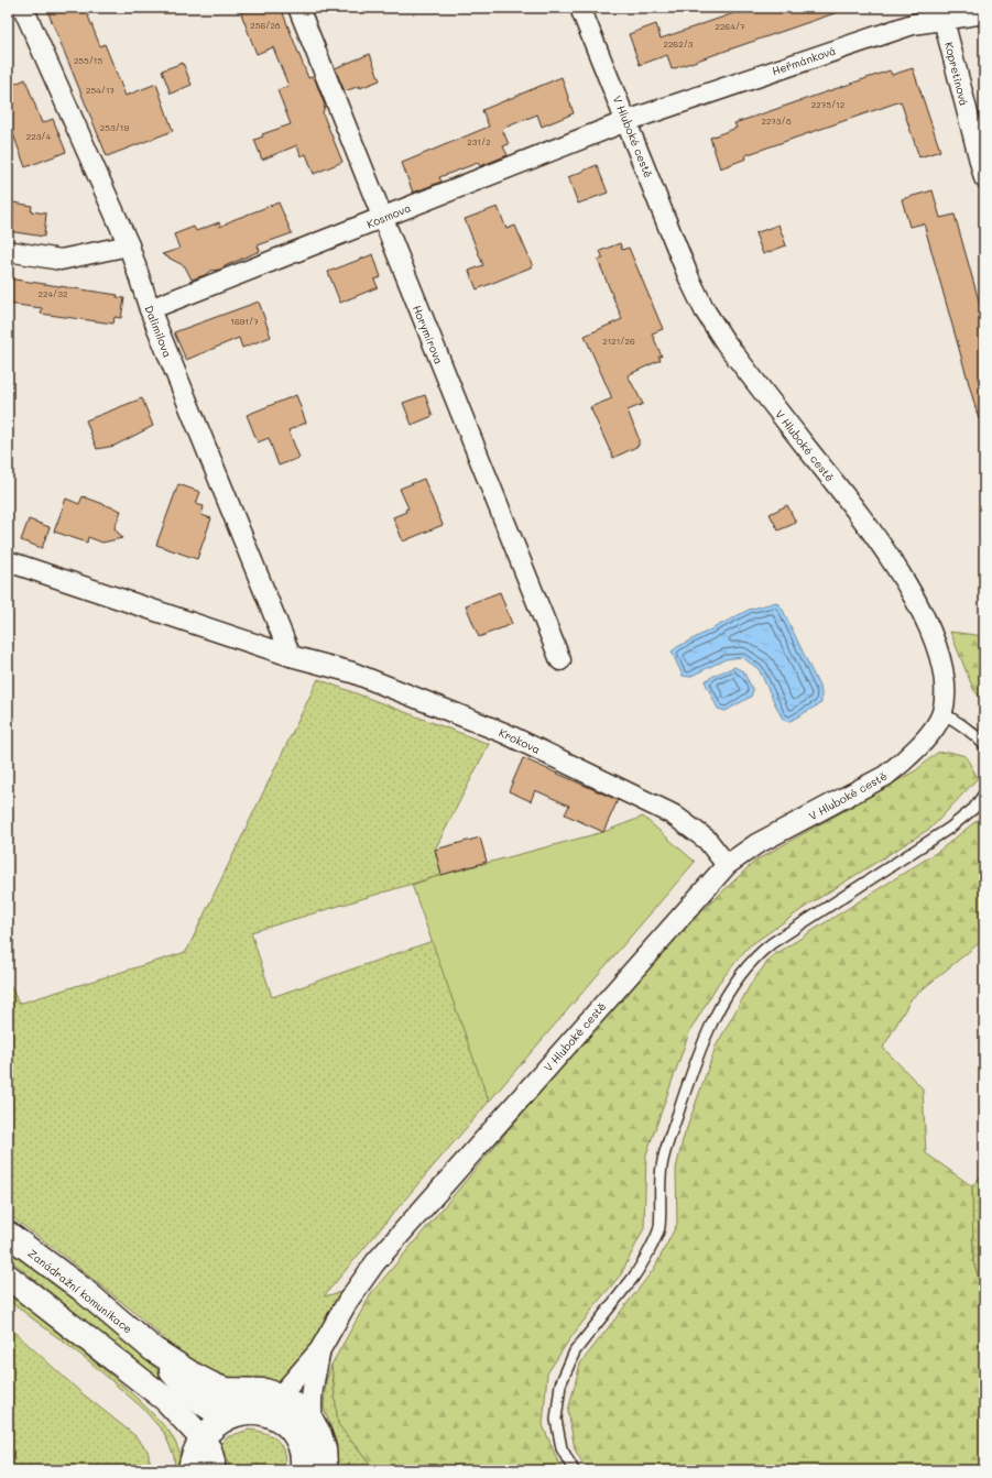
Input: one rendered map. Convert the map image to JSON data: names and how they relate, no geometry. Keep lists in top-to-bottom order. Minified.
{"streets":{"main road":["Zanádražní komunikace"],"street":["Heřmánková","Kopretinová","V Hluboké cestě","Kosmova","Dalimilova","Horymírova","Krokova"]},"crossings":[["Heřmánková","Kopretinová"],["Heřmánková","V Hluboké cestě"],["Heřmánková","Kosmova"],["V Hluboké cestě","Kosmova"],["V Hluboké cestě","Krokova"],["V Hluboké cestě","Zanádražní komunikace"],["Kosmova","Dalimilova"],["Kosmova","Horymírova"],["Dalimilova","Krokova"]],"house_numbers":["256/28","2264/7","2262/3","255/15","254/17","2275/12","2273/8","253/19","223/4","231/2","224/32","1691/7","2121/26"]}
